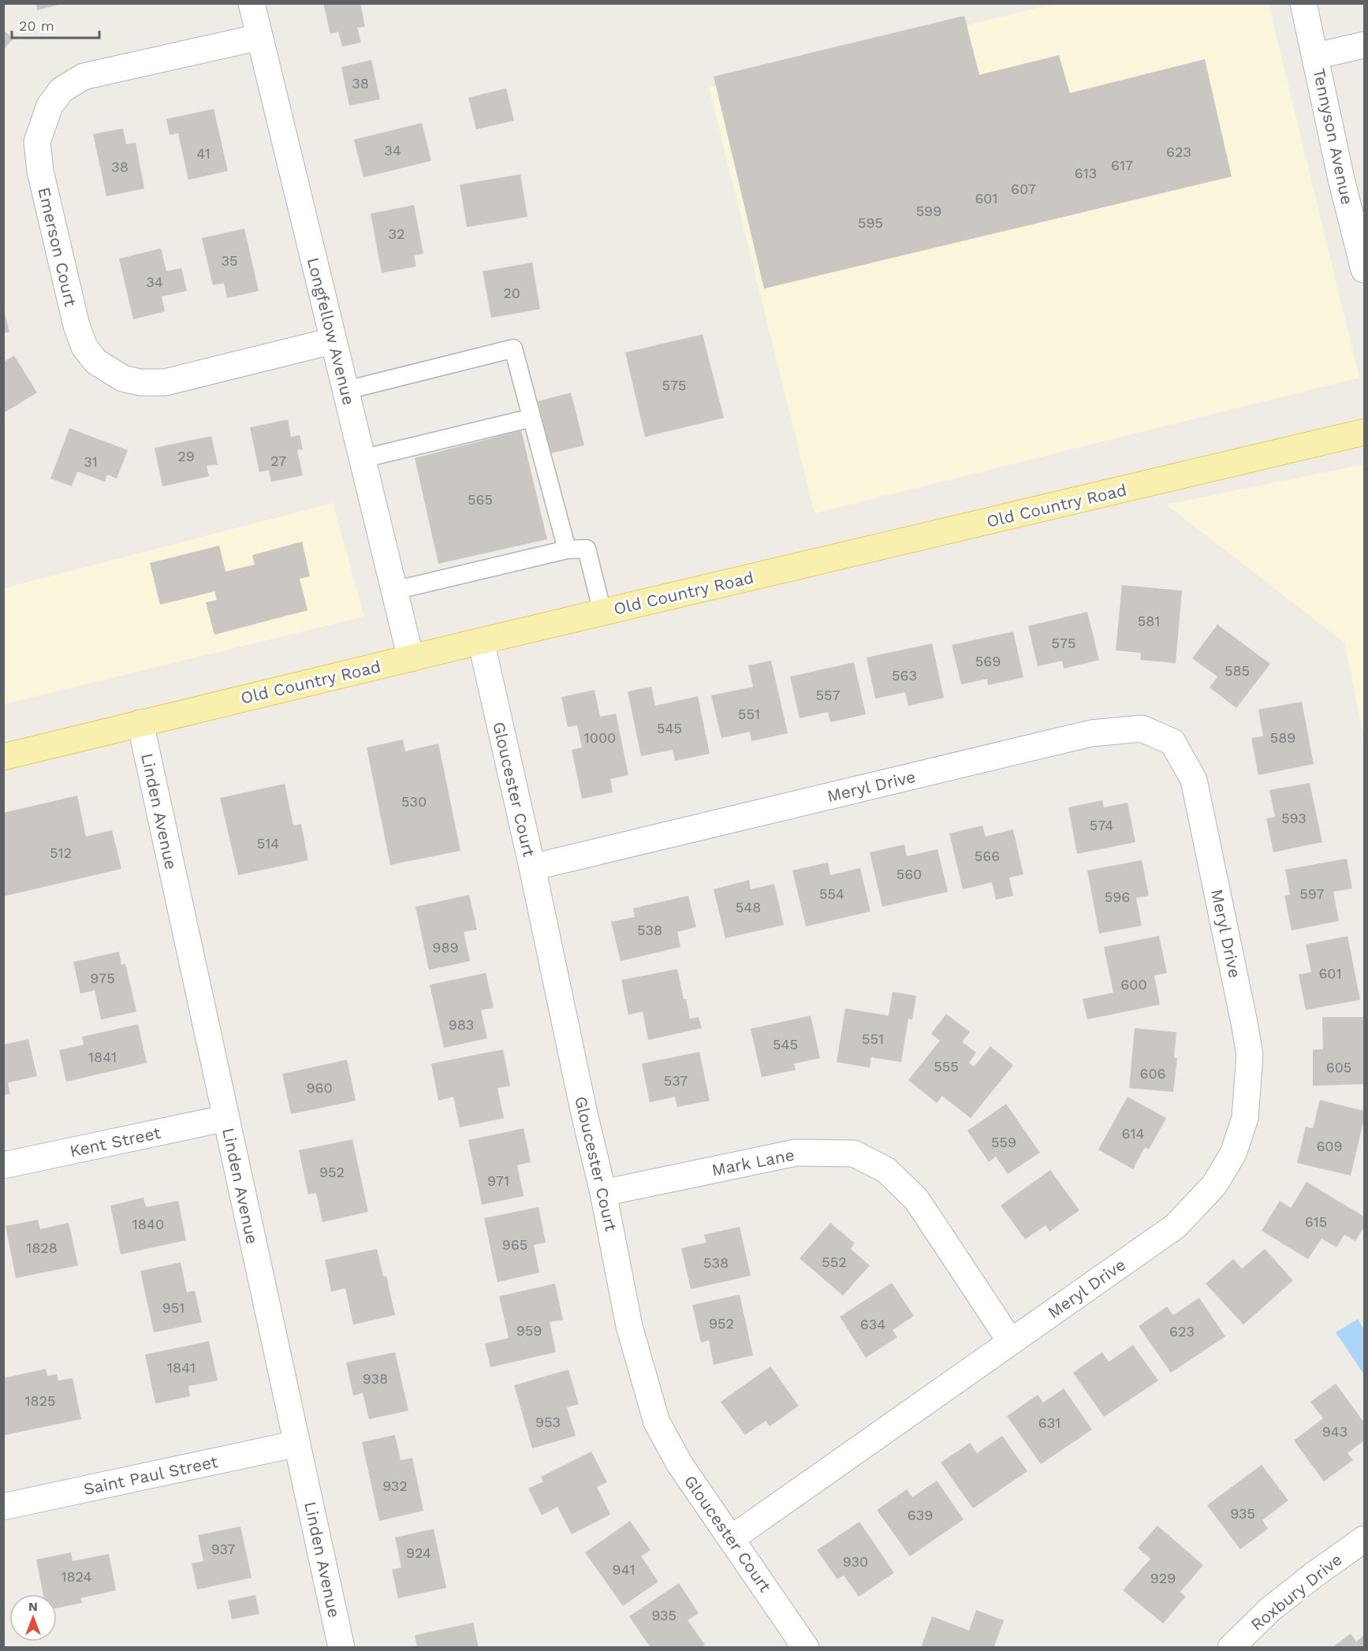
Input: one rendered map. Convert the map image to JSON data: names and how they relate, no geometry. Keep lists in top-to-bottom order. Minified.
{"streets":{"main road":["Old Country Road"],"street":["Tennyson Avenue","Emerson Court","Longfellow Avenue","Meryl Drive","Gloucester Court","Linden Avenue","Kent Street","Mark Lane","Saint Paul Street","Roxbury Drive"]},"crossings":[["Emerson Court","Longfellow Avenue"],["Longfellow Avenue","Old Country Road"],["Old Country Road","Gloucester Court"],["Old Country Road","Linden Avenue"],["Meryl Drive","Gloucester Court"],["Meryl Drive","Mark Lane"],["Gloucester Court","Mark Lane"],["Linden Avenue","Kent Street"],["Linden Avenue","Saint Paul Street"]],"house_numbers":["38","34","623","41","617","38","613","607","601","599","595","32","35","34","20","575","29","27","31","565","581","575","569","585","563","557","551","545","1000","589","530","593","574","514","512","566","560","554","597","596","548","538","989","601","975","600","983","551","545","1841","555","605","606","537","960","614","559","609","952","971","615","1840","965","1828","552","538","951","952","634","959","623","1841","938","1825","953","631","943","932","935","639","937","924","930","941","1824","929","935"],"scale_bar":"20 m","north":"top"}
